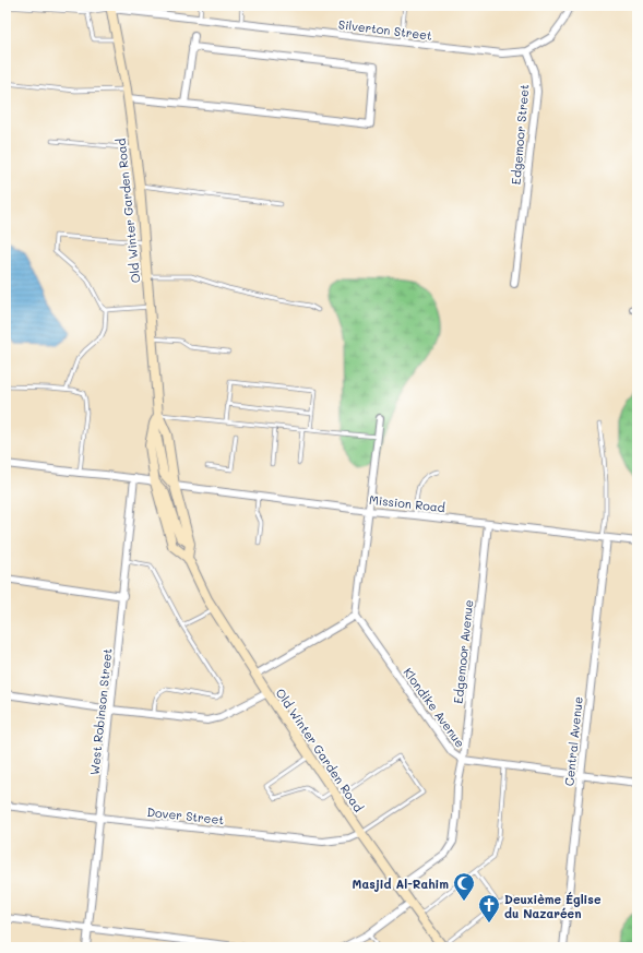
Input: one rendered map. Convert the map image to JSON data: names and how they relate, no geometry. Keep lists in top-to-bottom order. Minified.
{"streets":{"main road":["Old Winter Garden Road"],"street":["Silverton Street","Edgemoor Street","Mission Road","Edgemoor Avenue","Klondike Avenue","West Robinson Street","Central Avenue","Dover Street"]},"crossings":[["Silverton Street","Edgemoor Street"],["Silverton Street","Old Winter Garden Road"],["Old Winter Garden Road","Mission Road"],["Old Winter Garden Road","Edgemoor Avenue"],["Old Winter Garden Road","Dover Street"],["Mission Road","Edgemoor Avenue"],["Mission Road","Central Avenue"],["Edgemoor Avenue","Klondike Avenue"],["Klondike Avenue","Central Avenue"],["West Robinson Street","Dover Street"]],"places":{"mosque":["Masjid Al-Rahim"],"church":["Deuxième Église du Nazaréen"]}}
